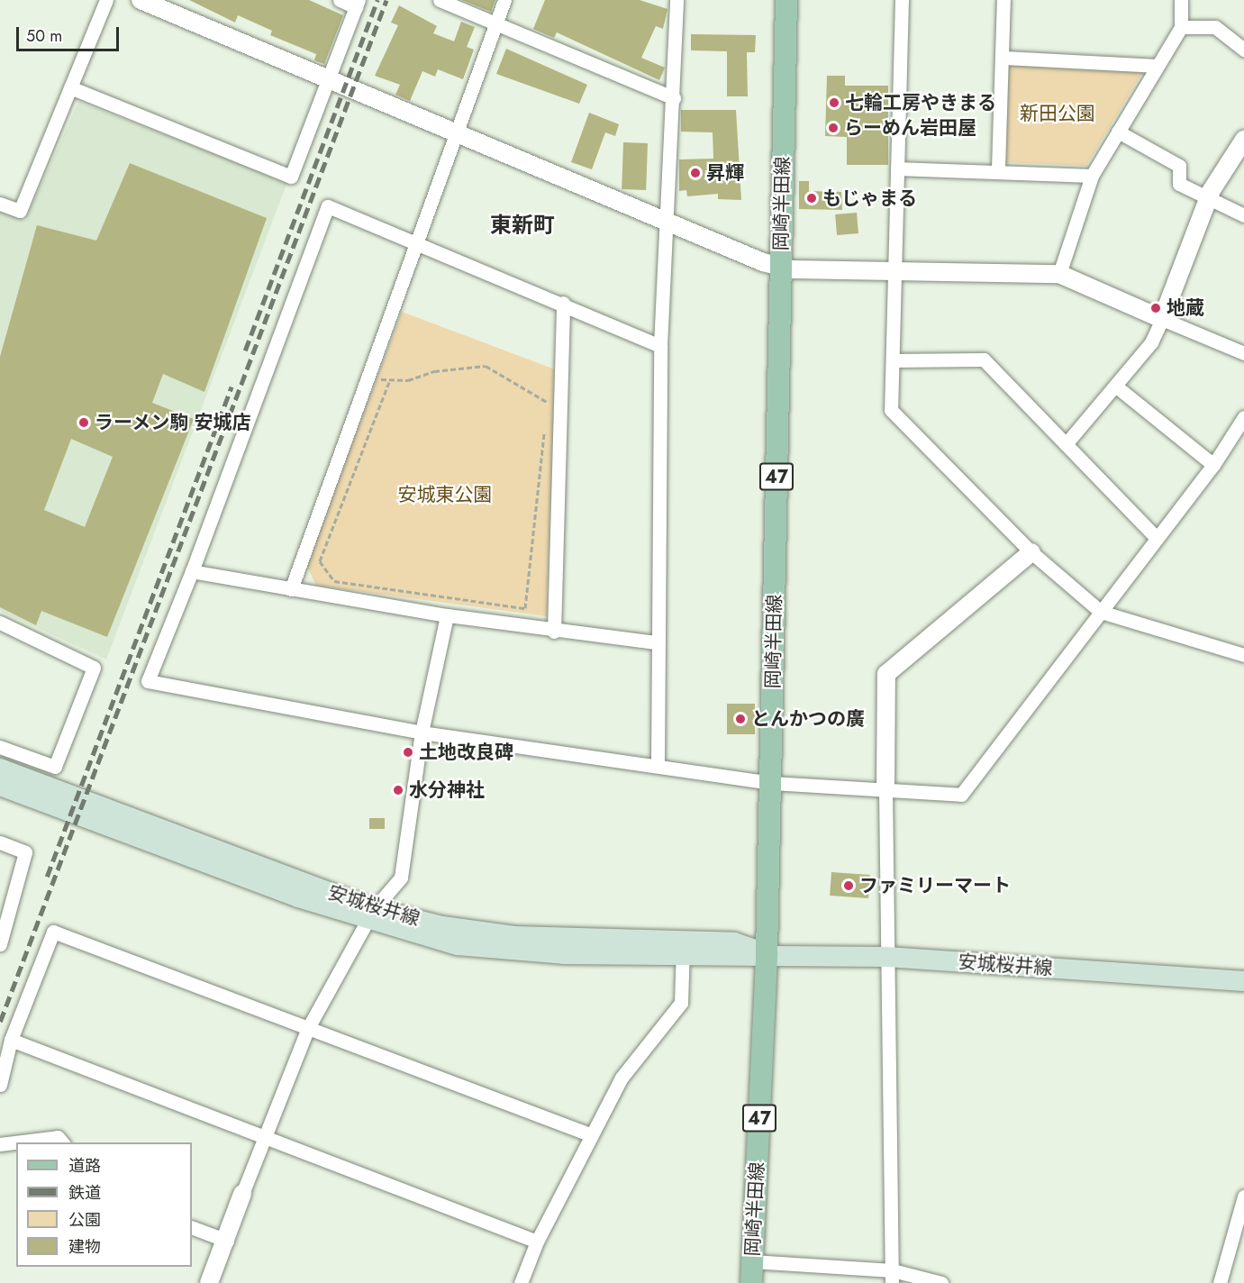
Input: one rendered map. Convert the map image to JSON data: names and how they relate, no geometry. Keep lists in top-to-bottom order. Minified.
{"streets":{"main road":["岡崎半田線","47","安城桜井線"]},"crossings":[["岡崎半田線","安城桜井線"]],"districts":["東新町"],"parks":["新田公園","安城東公園"],"places":["七輪工房やきまる","らーめん岩田屋","昇輝","もじゃまる","地蔵","ラーメン駒 安城店","とんかつの廣","土地改良碑","水分神社","ファミリーマート"],"legend":["道路","鉄道","公園","建物"],"scale_bar":"50 m"}
